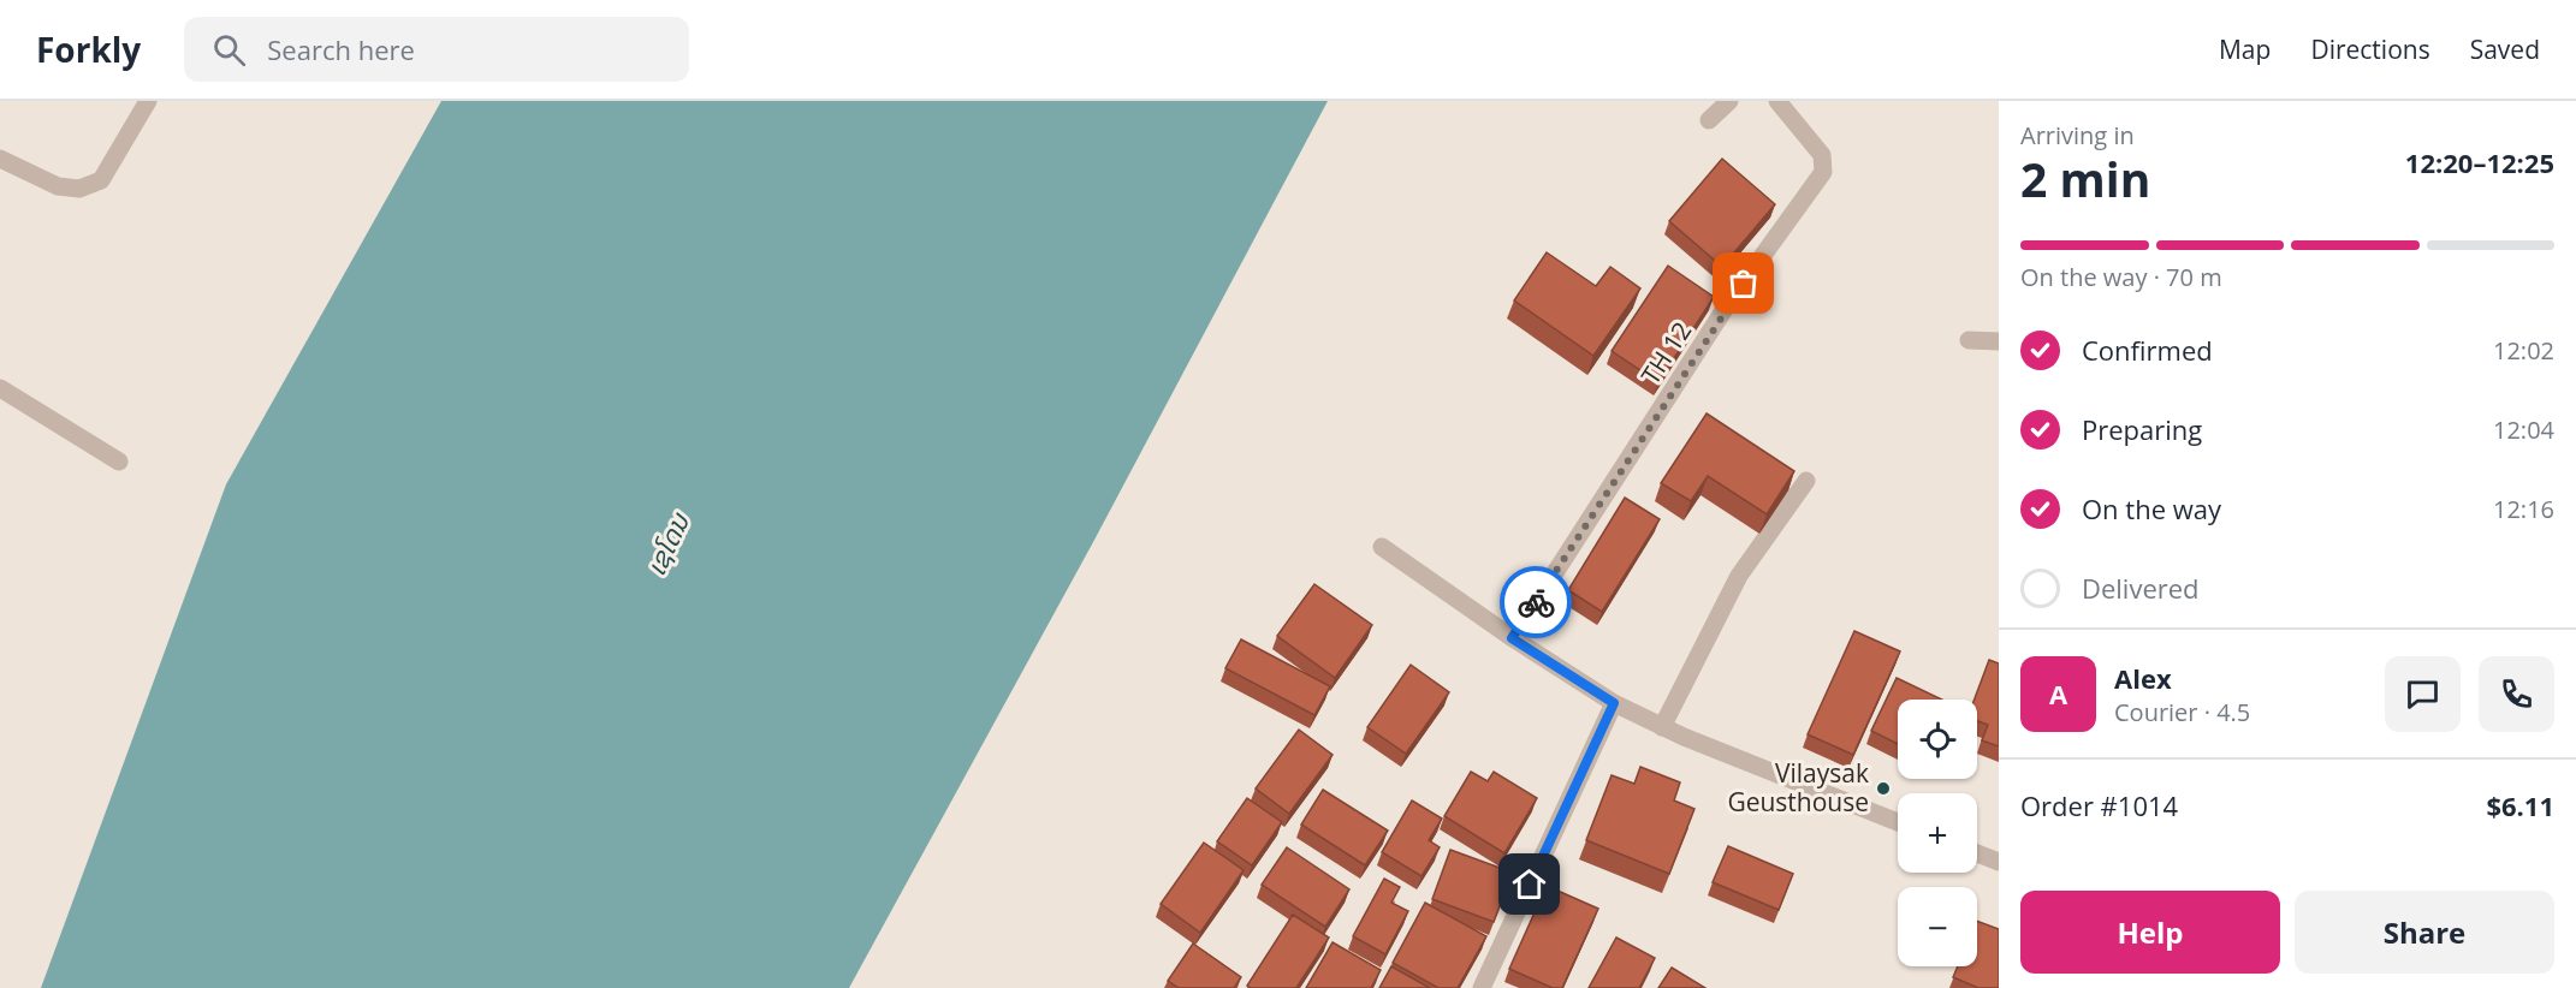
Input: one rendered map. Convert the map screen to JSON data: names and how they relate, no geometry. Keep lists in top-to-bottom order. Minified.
{"streets":{"street":["TH 12"]},"water":["ເຊໂດນ"],"places":["Vilaysak Geusthouse"],"page":{"header":"Forkly","search":"Search here","nav":["Map","Directions","Saved"],"heading":["2 min","Arriving in","12:20–12:25"],"panel":["Alex","Courier · 4.5","Order #1014","$6.11"],"bar":"On the way · 70 m","list":[["Confirmed","12:02"],["Preparing","12:04"],["On the way","12:16"],"Delivered"],"round":"A","map_buttons":["+","−"],"buttons":["Help","Share"]}}
